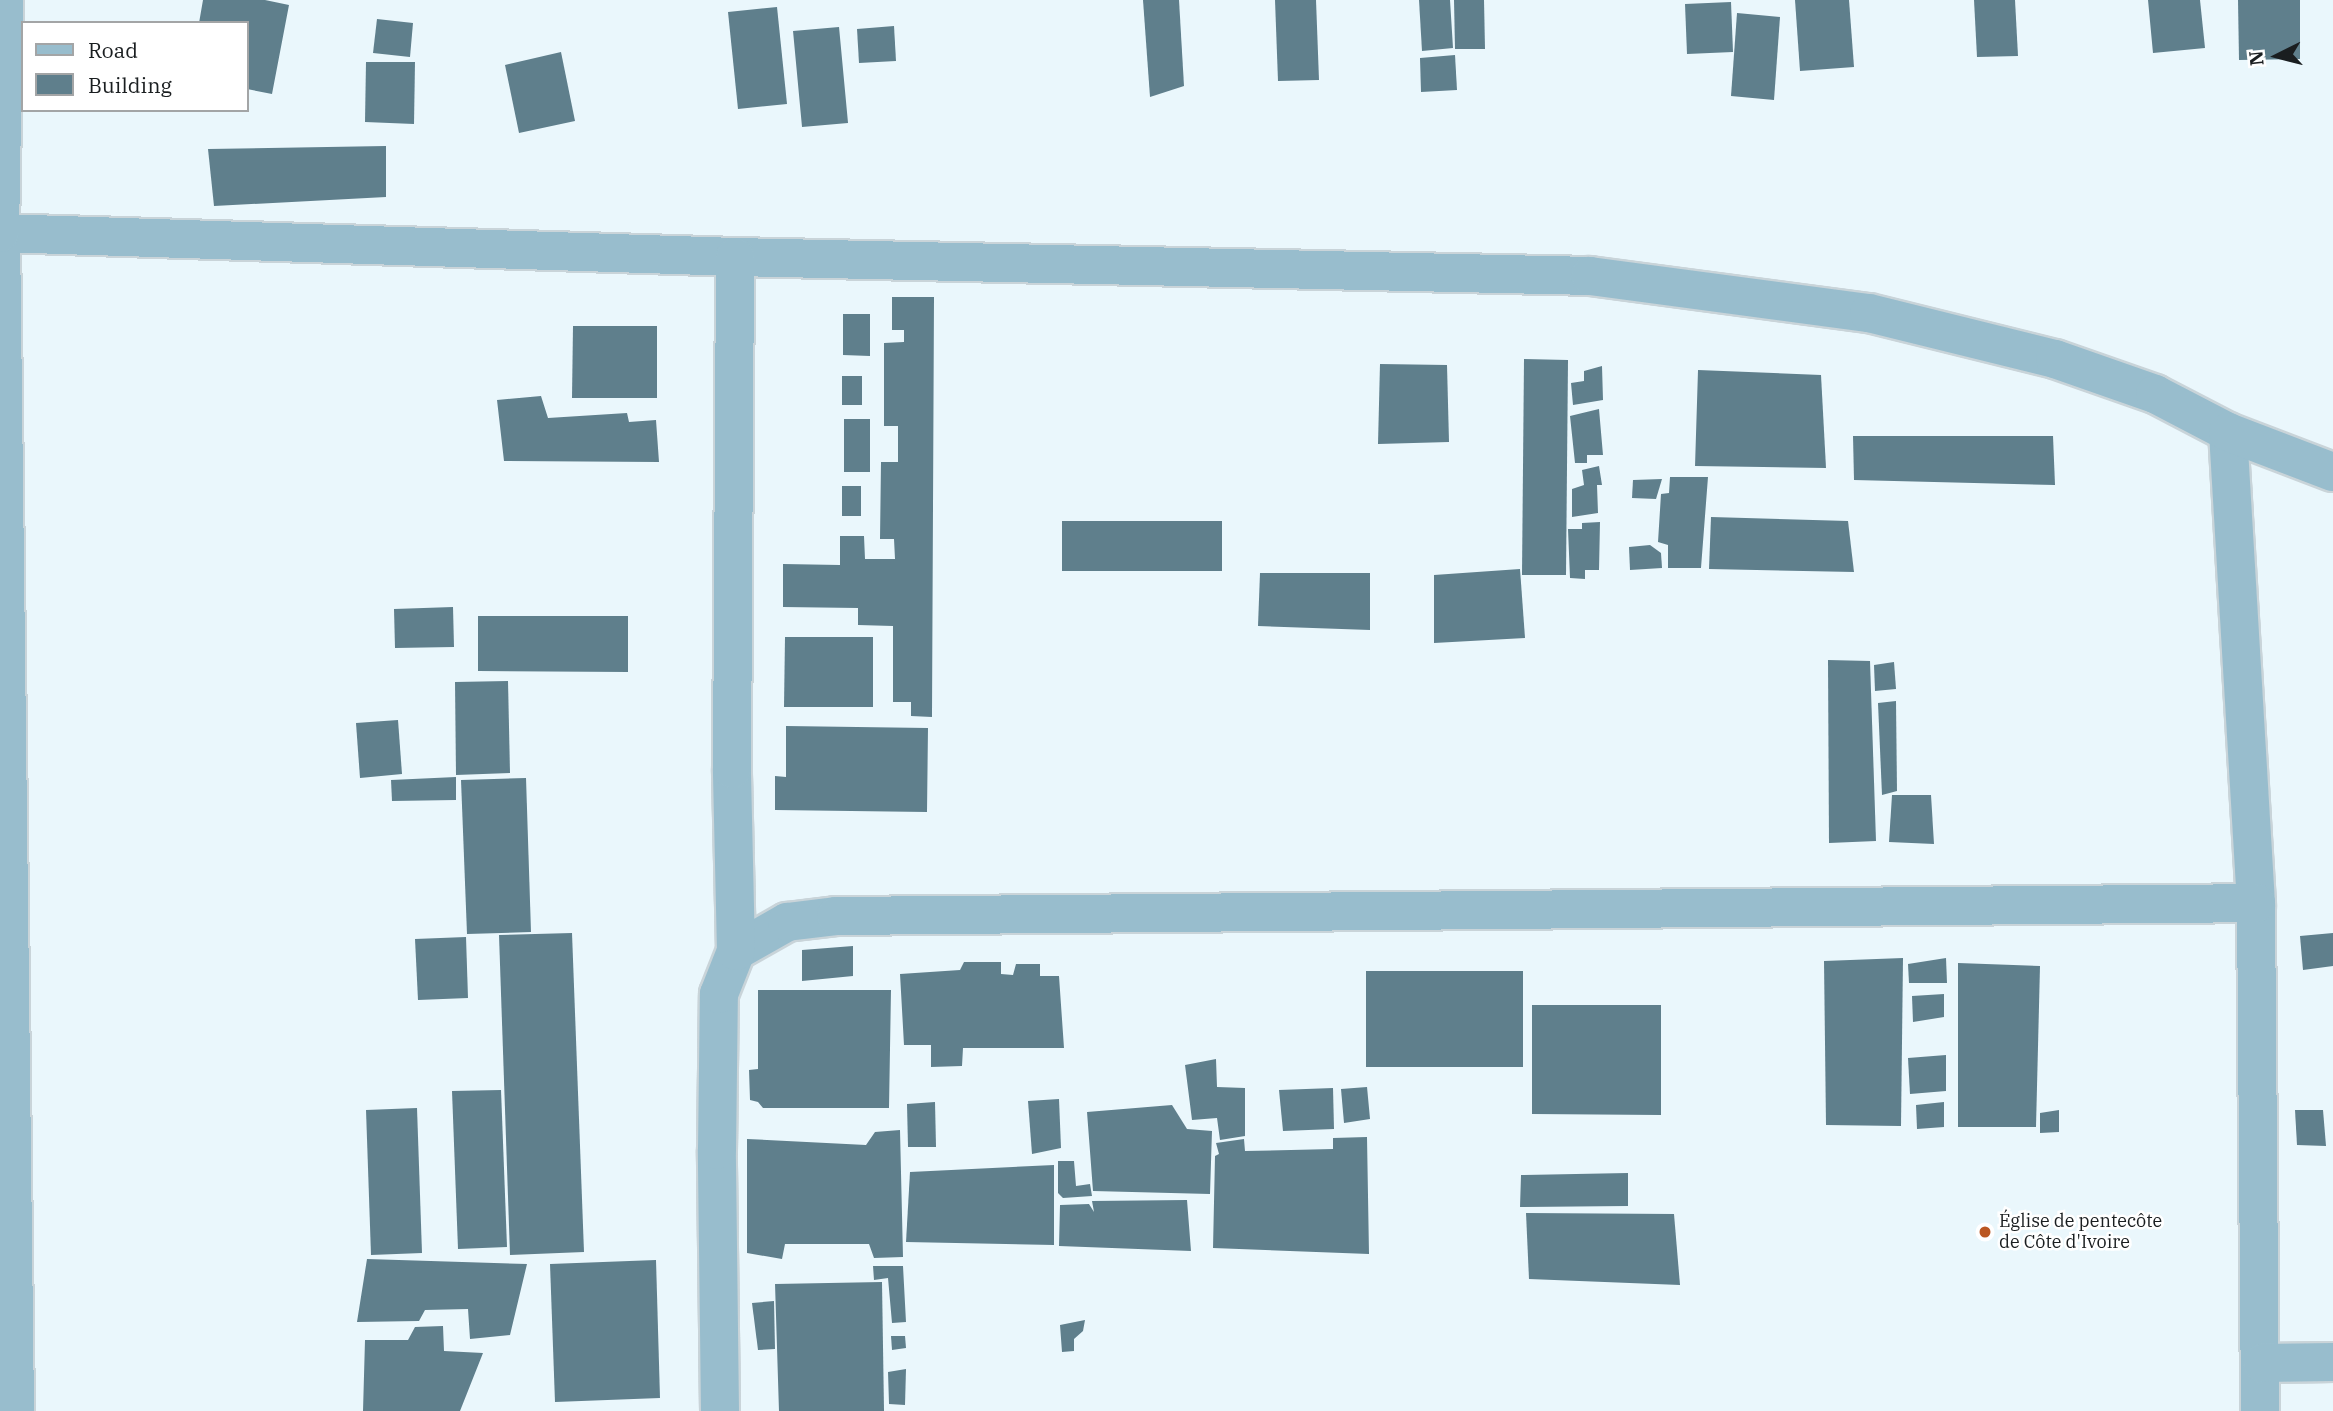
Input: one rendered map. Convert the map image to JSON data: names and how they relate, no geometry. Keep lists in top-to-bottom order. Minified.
{"places":["Église de pentecôte de Côte d'Ivoire"],"legend":["Road","Building"],"north":"left"}
